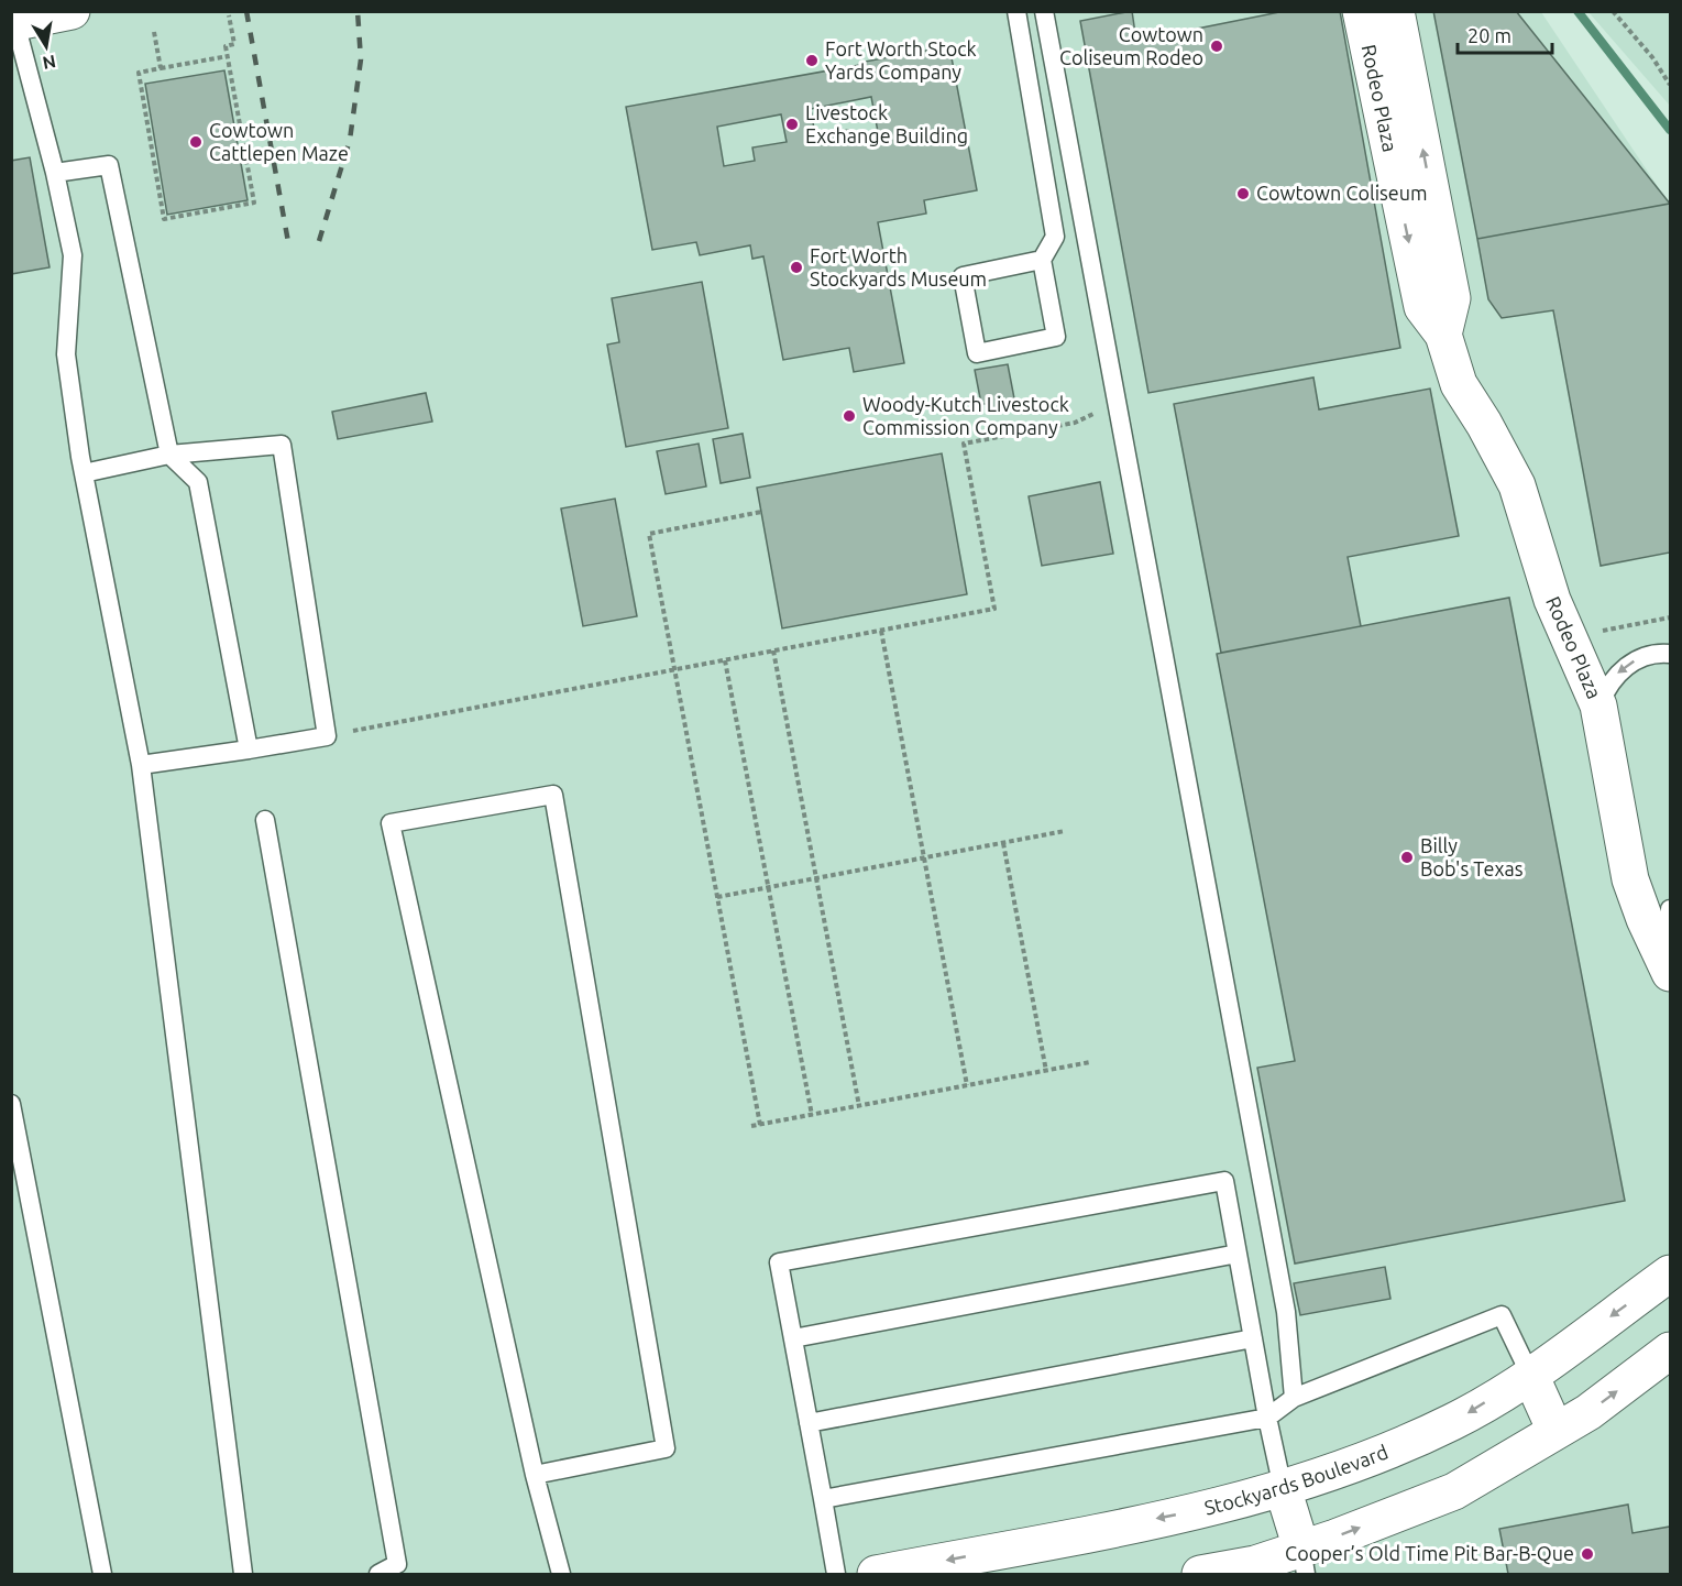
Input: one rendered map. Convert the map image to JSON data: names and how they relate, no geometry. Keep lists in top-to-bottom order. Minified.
{"streets":{"street":["Rodeo Plaza","Stockyards Boulevard"]},"places":["Cowtown Coliseum Rodeo","Fort Worth Stock Yards Company","Livestock Exchange Building","Cowtown Cattlepen Maze","Cowtown Coliseum","Fort Worth Stockyards Museum","Woody-Kutch Livestock Commission Company","Billy Bob's Texas","Cooper’s Old Time Pit Bar-B-Que"],"scale_bar":"20 m","north":"bottom"}
